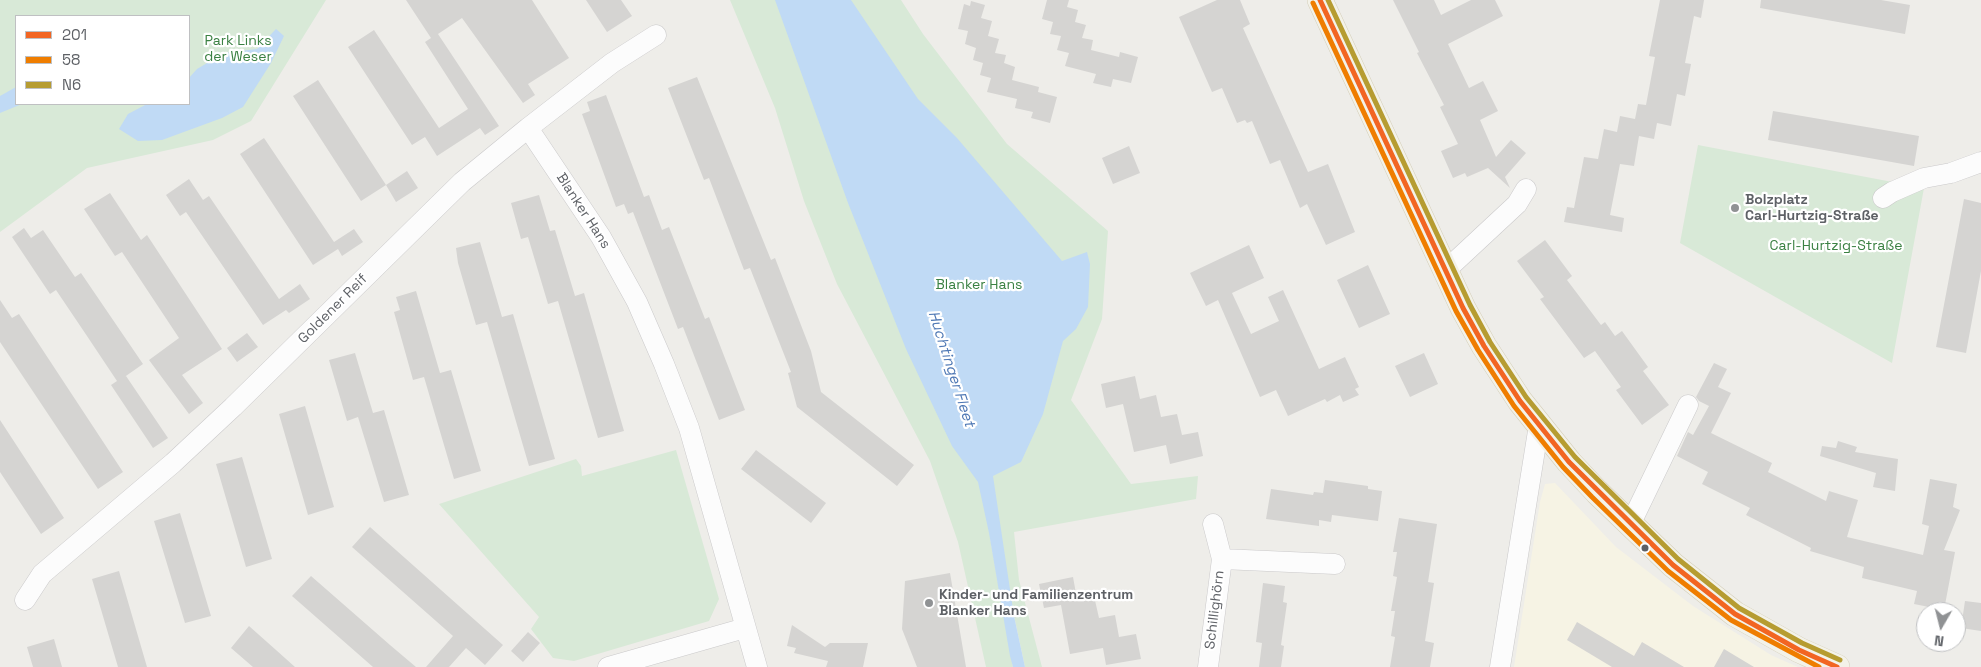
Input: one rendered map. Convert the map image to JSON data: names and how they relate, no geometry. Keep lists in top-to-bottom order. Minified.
{"streets":{"street":["Blanker Hans","Goldener Reif","Schillighörn"]},"crossings":[["Blanker Hans","Goldener Reif"]],"water":["Huchtinger Fleet"],"parks":["Park Links der Weser","Carl-Hurtzig-Straße","Blanker Hans"],"places":["Bolzplatz Carl-Hurtzig-Straße","Kinder- und Familienzentrum Blanker Hans"],"lines":["transit line 201","transit line N6","transit line 58"],"legend":["201","58","N6"],"north":"bottom"}
